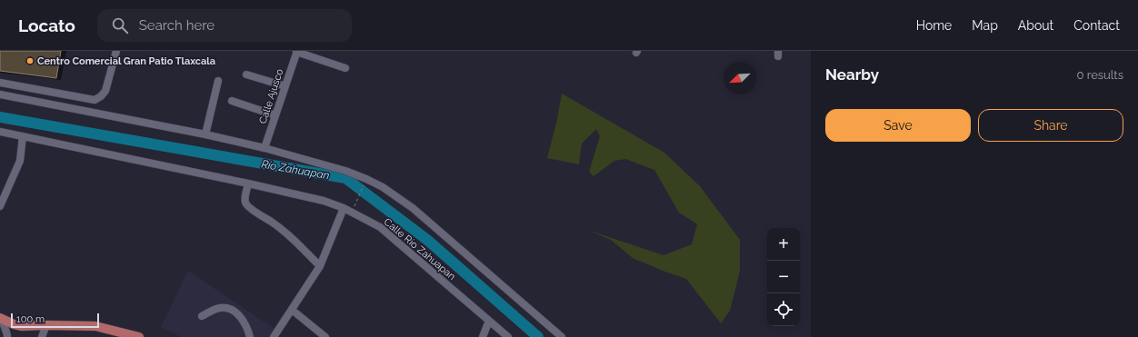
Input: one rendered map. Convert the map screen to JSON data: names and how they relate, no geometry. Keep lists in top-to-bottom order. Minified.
{"streets":{"street":["Calle Ajusco","Calle Río Zahuapan"]},"water":["Río Zahuapan"],"places":["Centro Comercial Gran Patio Tlaxcala"],"scale_bar":"100 m","north":"bottom left","page":{"header":"Locato","search":"Search here","nav":["Home","Map","About","Contact"],"heading":["Nearby","0 results"],"buttons":["Save","Share"],"map_buttons":["+","−"],"scale":"100 m"}}
